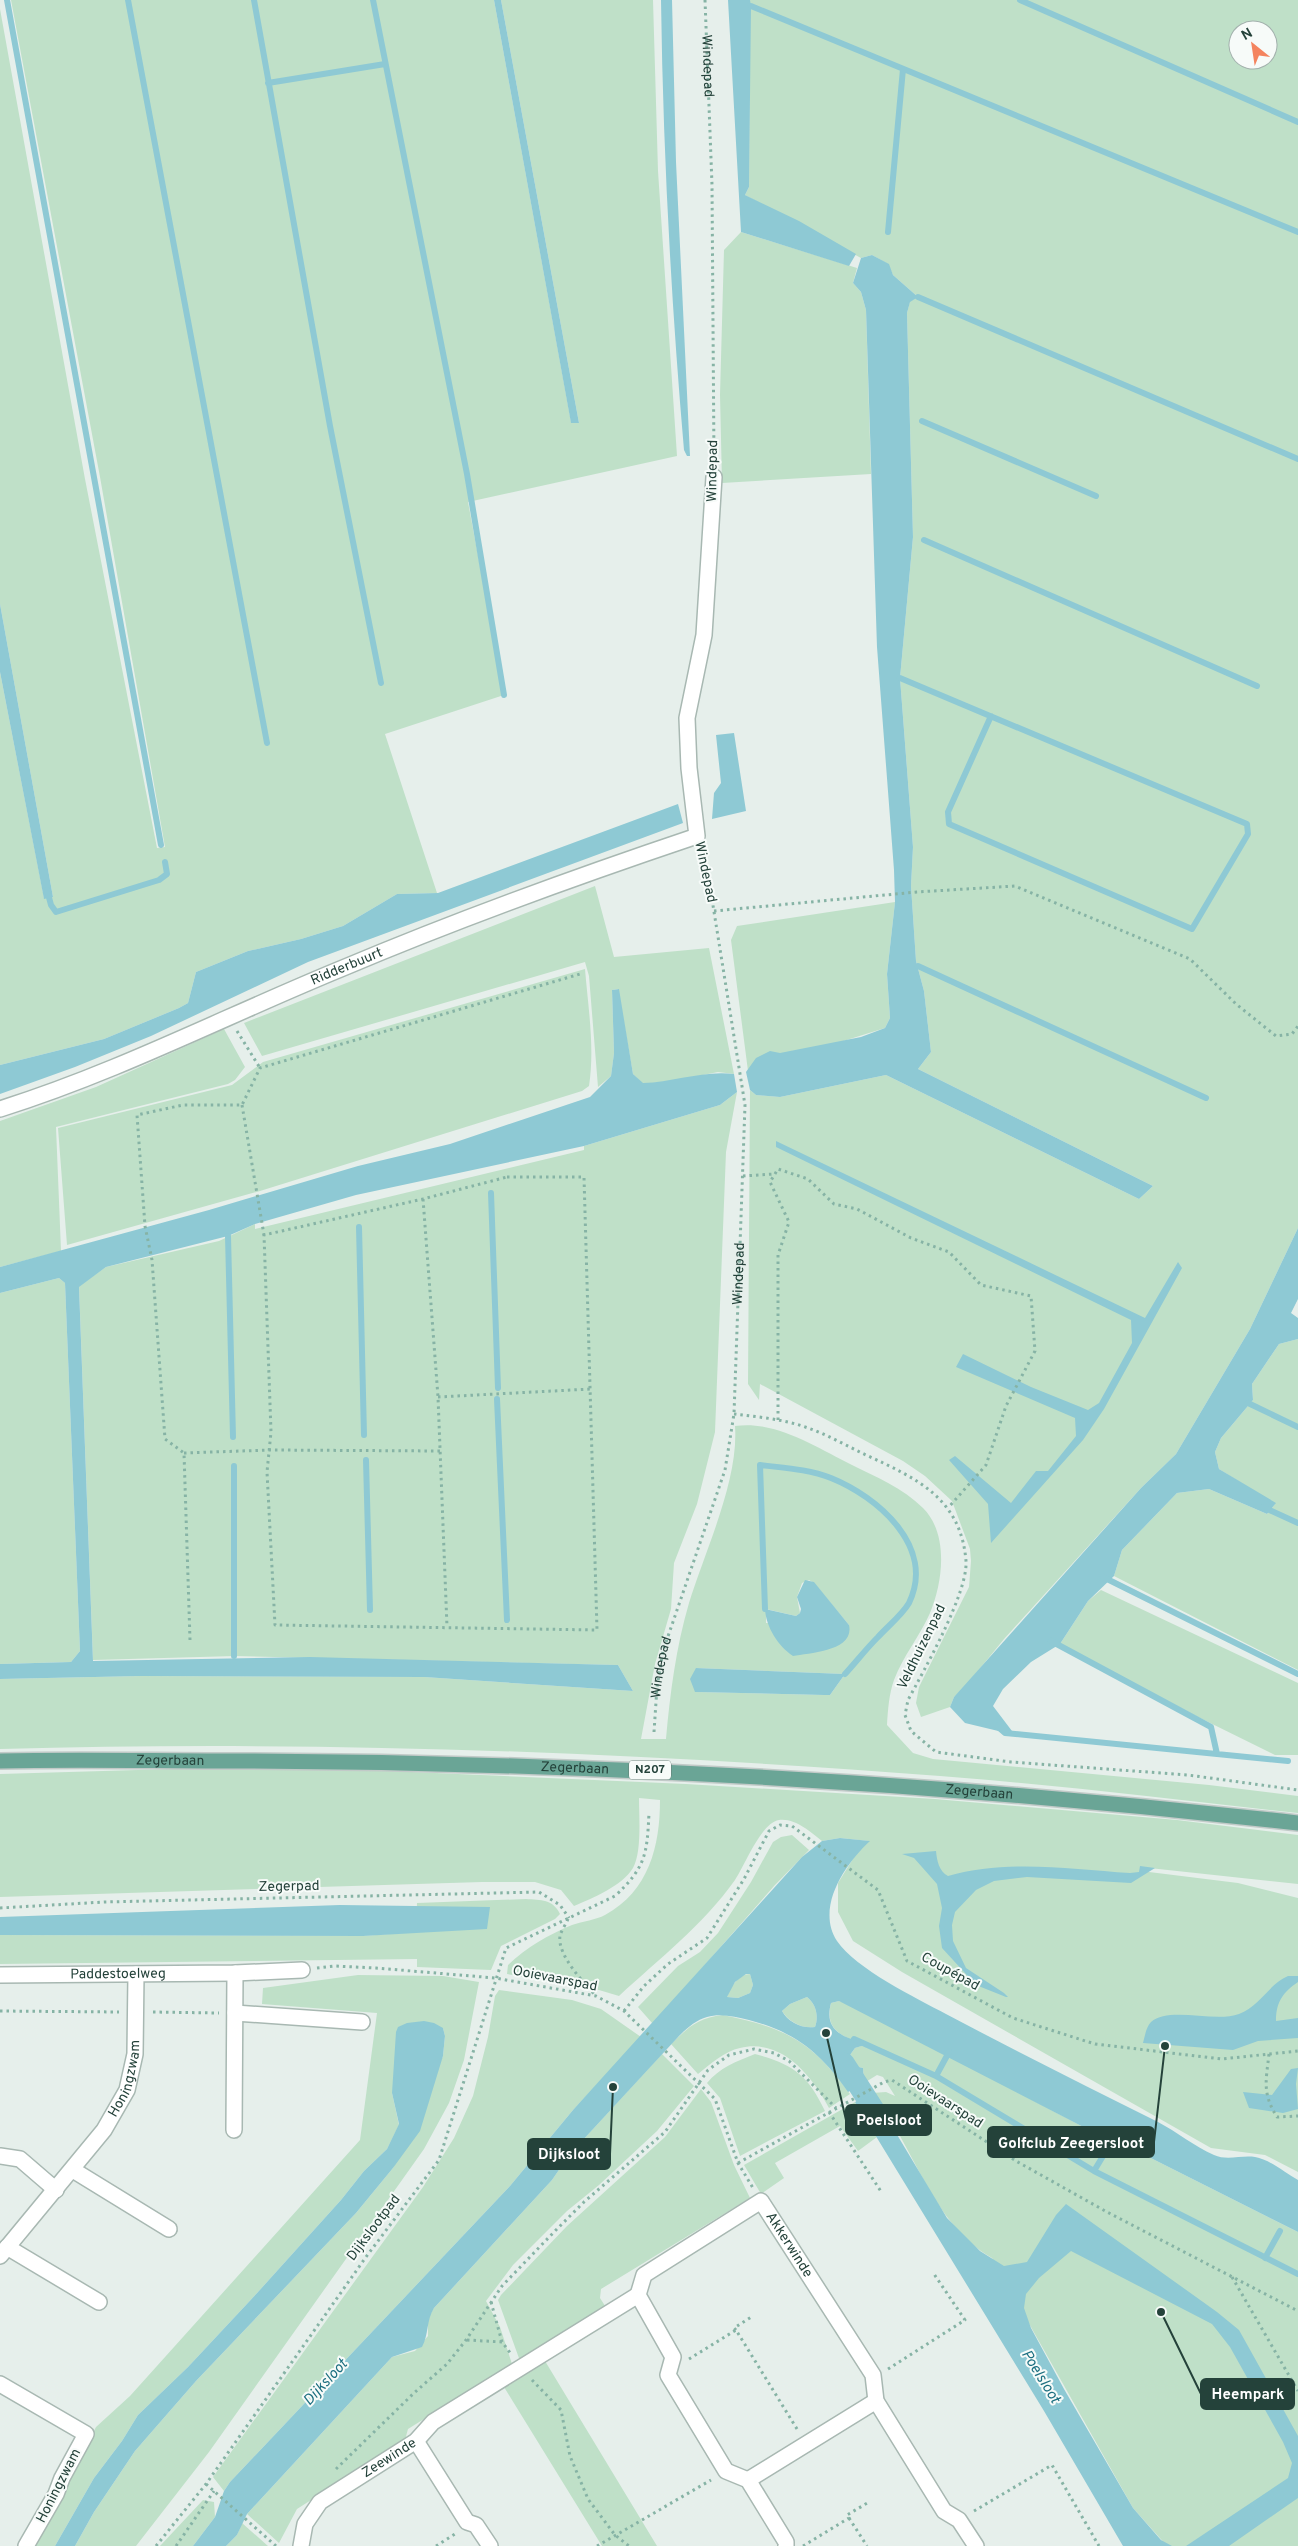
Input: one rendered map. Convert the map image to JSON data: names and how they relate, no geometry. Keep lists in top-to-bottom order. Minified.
{"streets":{"main road":["Zegerbaan","N207"],"street":["Windepad","Ridderbuurt","Paddestoelweg","Honingzwam","Akkerwinde","Zeewinde"],"path":["Veldhuizenpad","Zegerpad","Coupépad","Ooievaarspad","Dijkslootpad"]},"crossings":[["Windepad","Ridderbuurt"],["Windepad","Veldhuizenpad"],["Zegerpad","Dijkslootpad"],["Coupépad","Ooievaarspad"],["Paddestoelweg","Ooievaarspad"],["Paddestoelweg","Honingzwam"],["Ooievaarspad","Dijkslootpad"],["Ooievaarspad","Akkerwinde"]],"water":["Poelsloot","Dijksloot"],"places":["Poelsloot","Golfclub Zeegersloot","Dijksloot","Heempark"],"north":"top left"}
